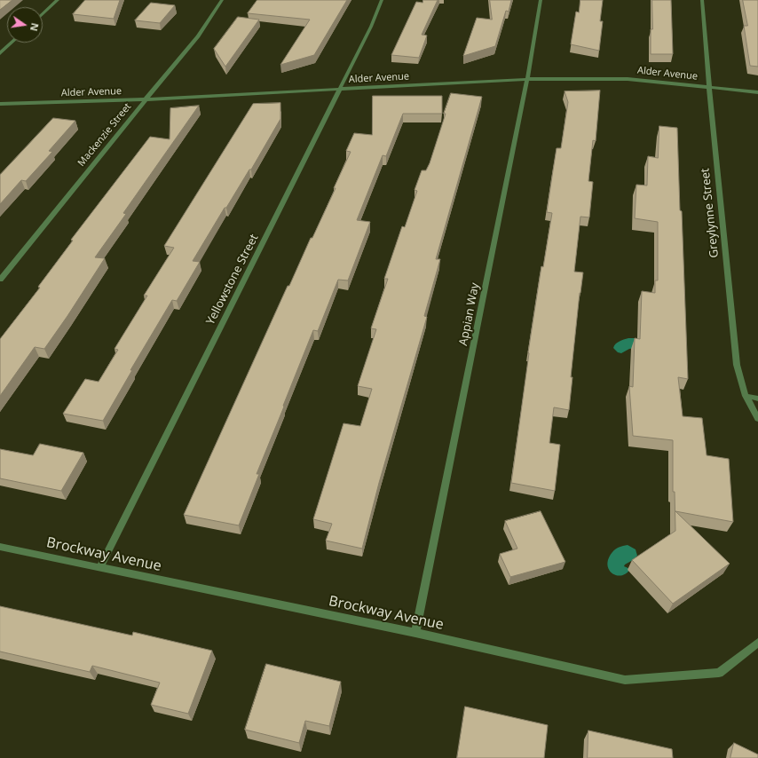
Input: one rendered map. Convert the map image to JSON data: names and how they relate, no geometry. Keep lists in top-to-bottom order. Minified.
{"streets":{"street":["Alder Avenue","Mackenzie Street","Greylynne Street","Yellowstone Street","Appian Way","Brockway Avenue"]},"crossings":[["Alder Avenue","Mackenzie Street"],["Alder Avenue","Greylynne Street"],["Alder Avenue","Yellowstone Street"],["Alder Avenue","Appian Way"],["Yellowstone Street","Brockway Avenue"],["Appian Way","Brockway Avenue"]],"north":"right"}
